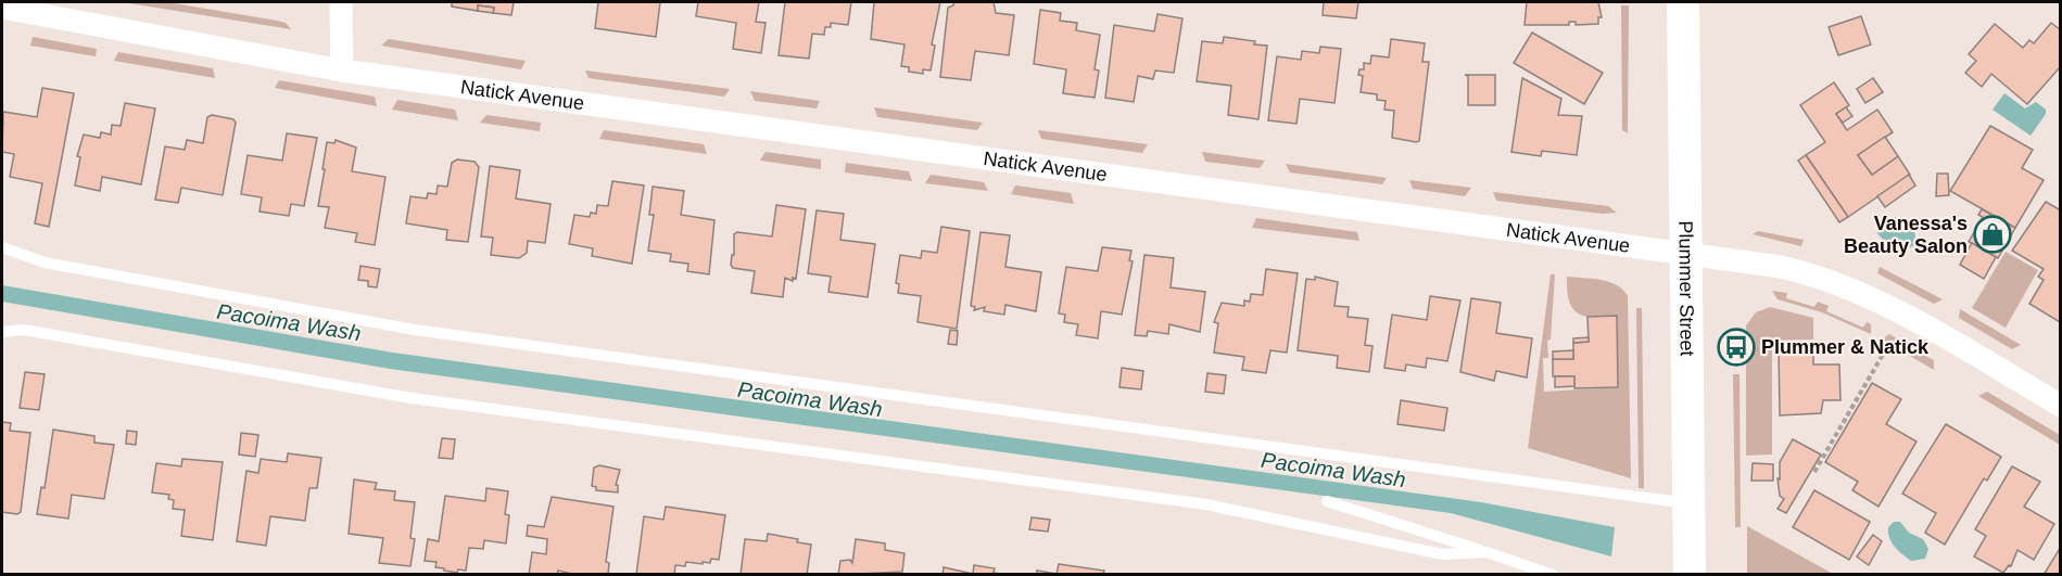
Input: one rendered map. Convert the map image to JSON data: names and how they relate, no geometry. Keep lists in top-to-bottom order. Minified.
{"streets":{"main road":["Plummer Street"],"street":["Natick Avenue"]},"crossings":[["Natick Avenue","Plummer Street"]],"water":["Pacoima Wash"],"places":{"shop":["Vanessa's Beauty Salon"],"bus stop":["Plummer & Natick"]}}
